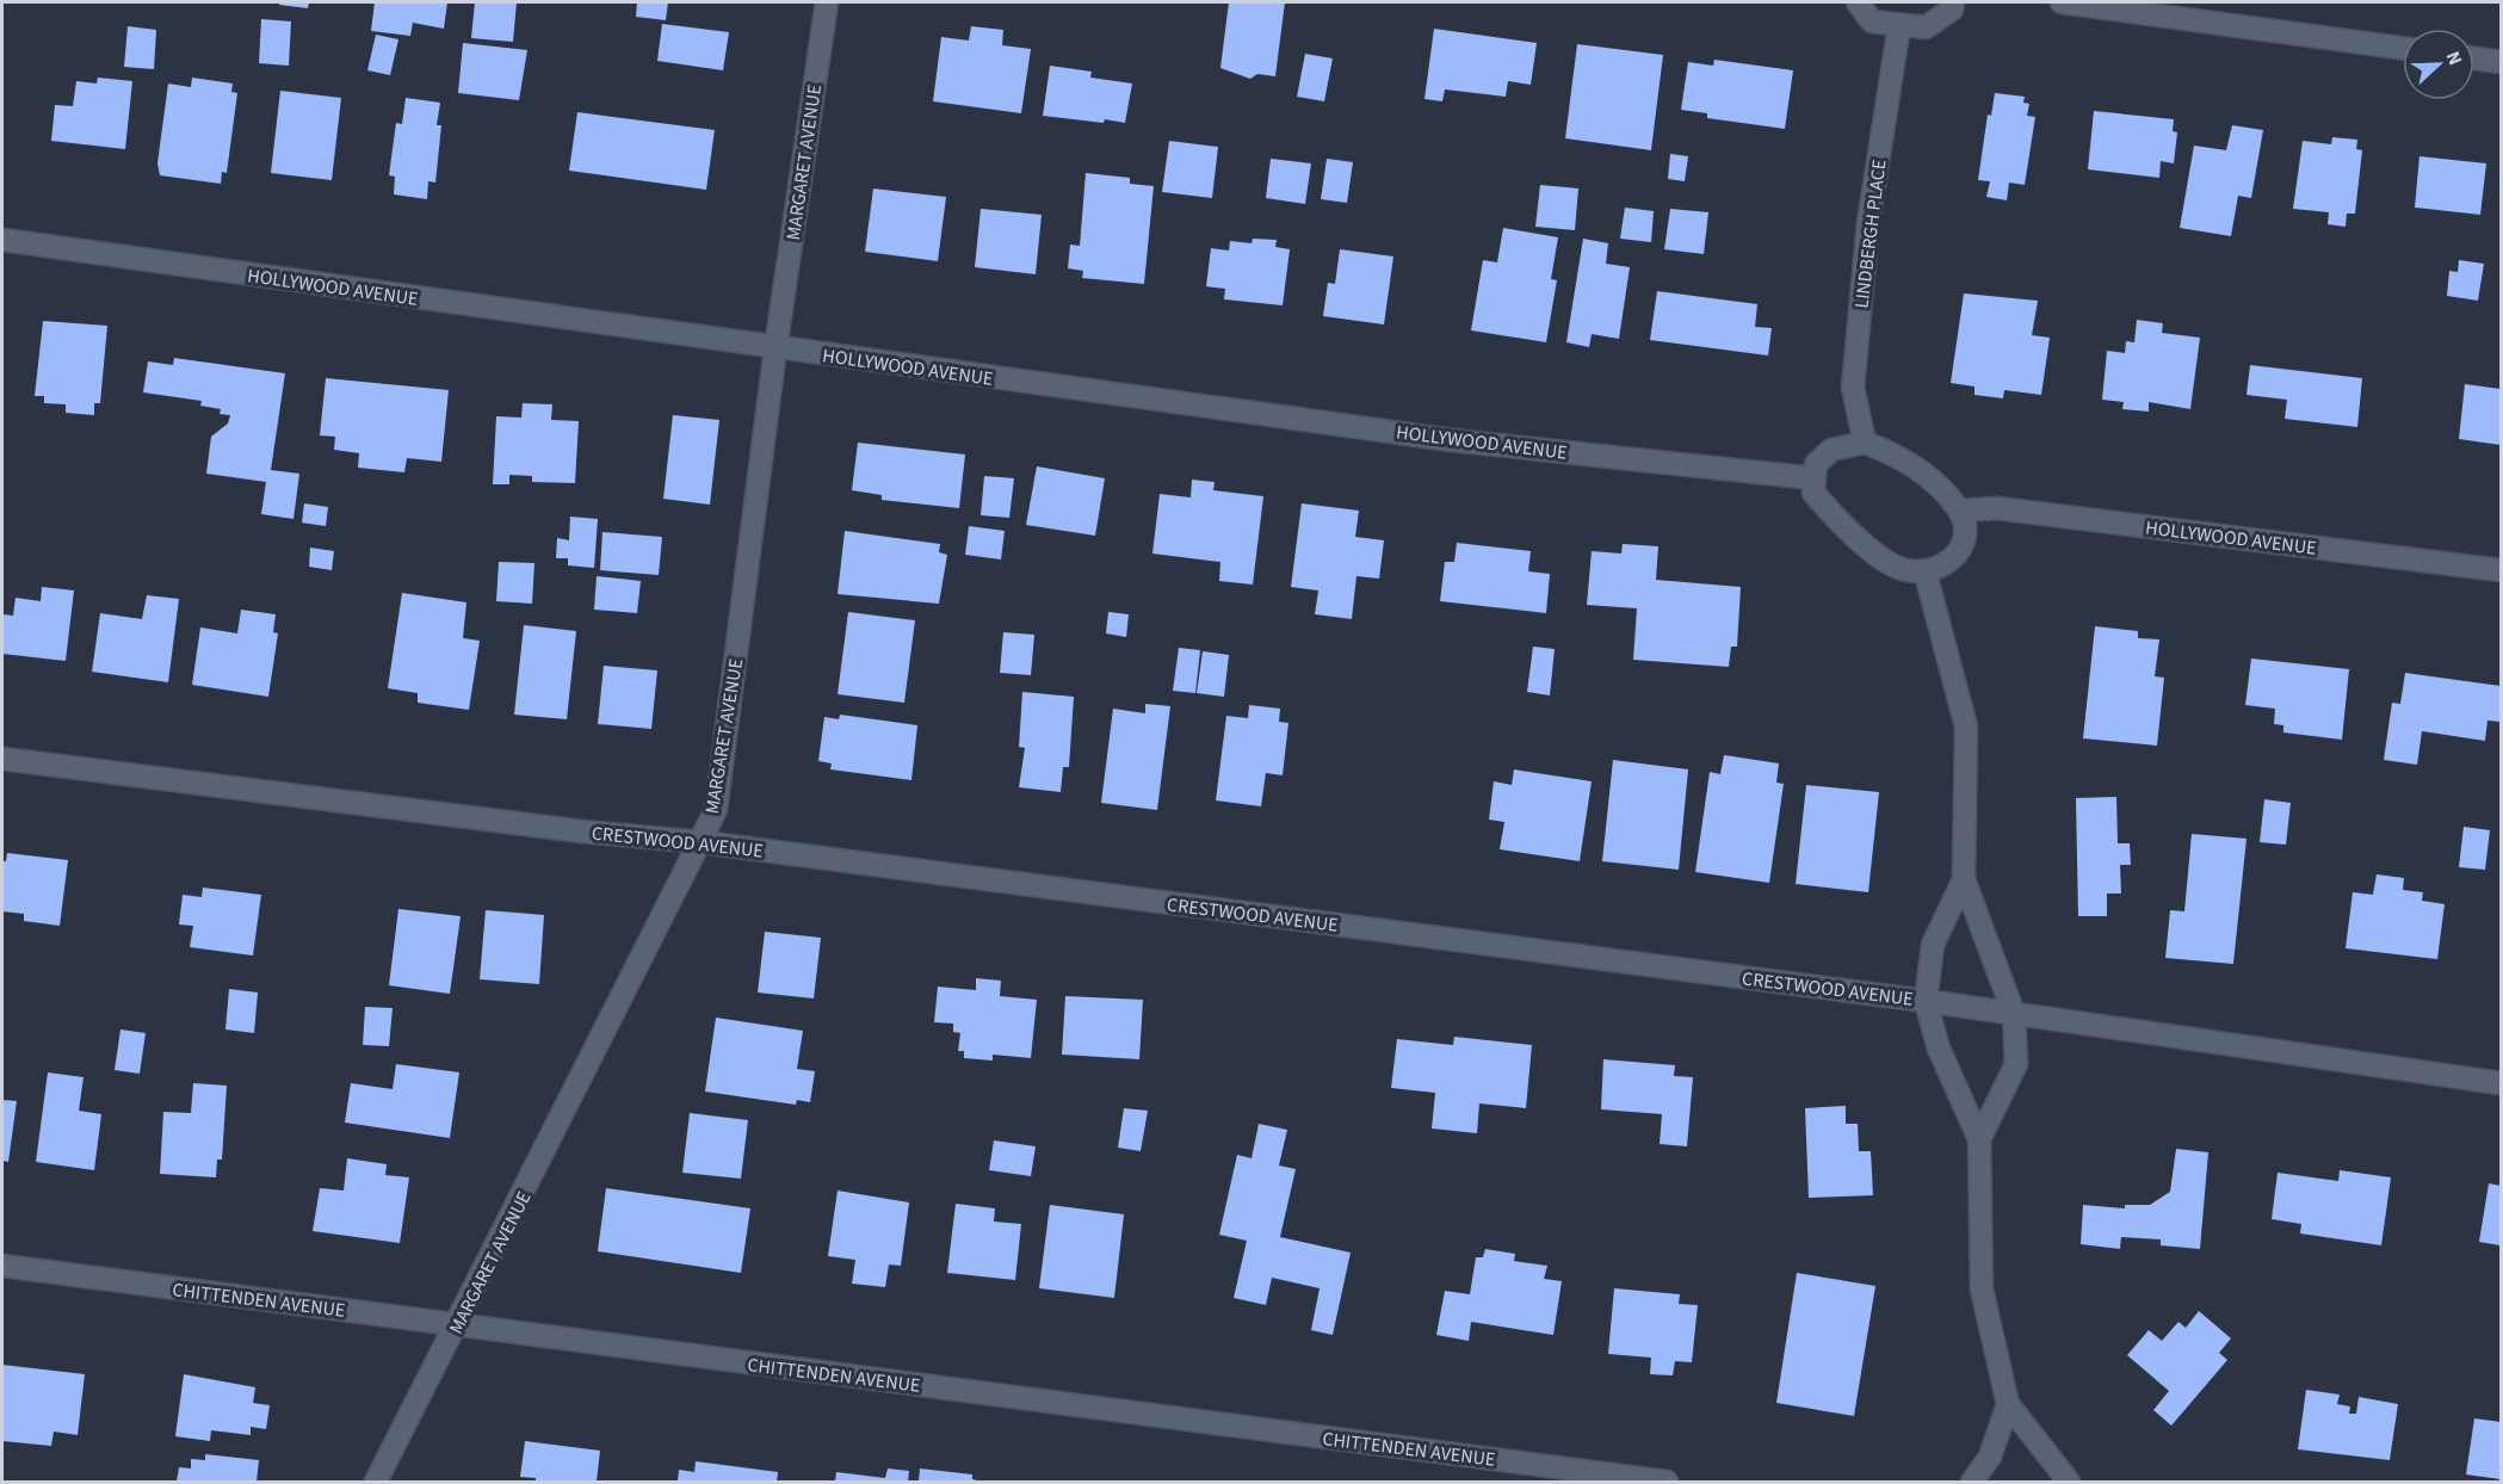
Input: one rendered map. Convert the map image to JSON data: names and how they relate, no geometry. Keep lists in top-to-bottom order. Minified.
{"streets":{"street":["MARGARET AVENUE","LINDBERGH PLACE","HOLLYWOOD AVENUE","CRESTWOOD AVENUE","CHITTENDEN AVENUE"]},"crossings":[["MARGARET AVENUE","HOLLYWOOD AVENUE"],["MARGARET AVENUE","CRESTWOOD AVENUE"],["MARGARET AVENUE","CHITTENDEN AVENUE"]],"north":"right"}
